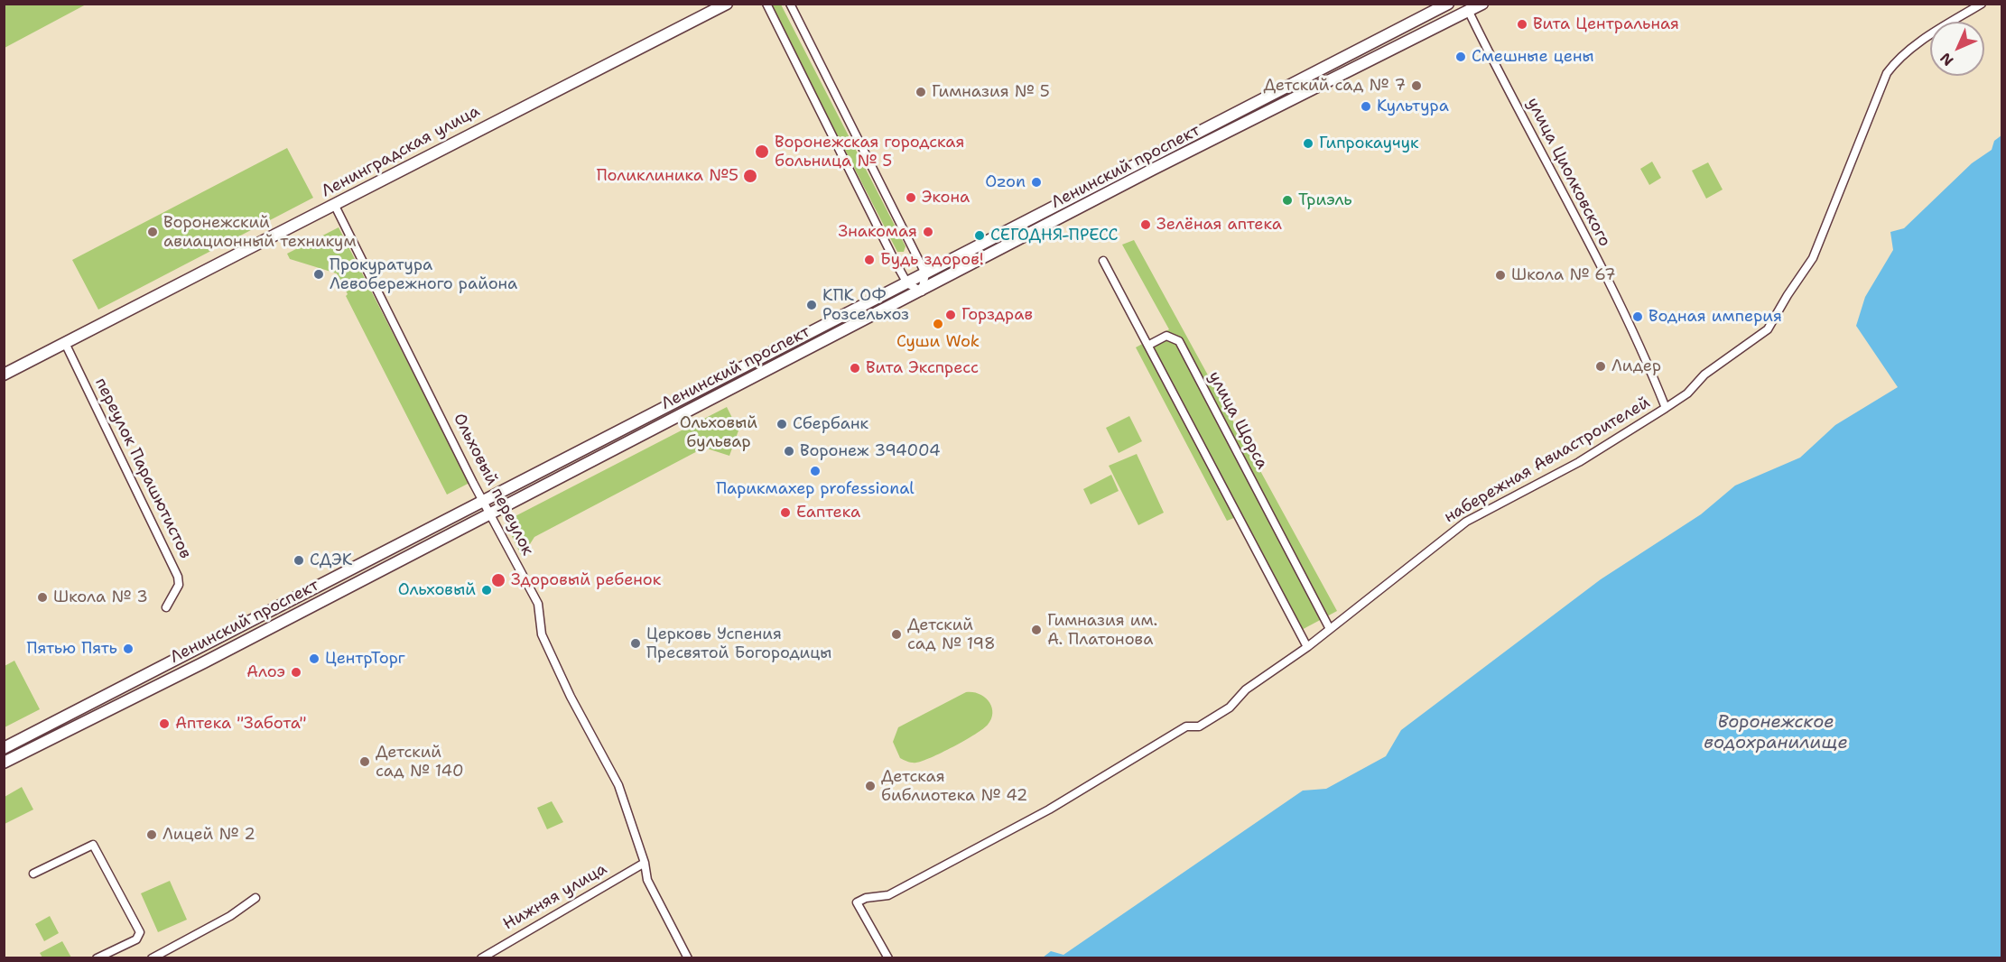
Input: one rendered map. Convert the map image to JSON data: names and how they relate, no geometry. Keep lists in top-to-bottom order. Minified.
{"streets":{"main road":["Ленинградская улица","Ленинский проспект"],"street":["улица Циолковского","улица Щорса","набережная Авиастроителей","переулок Парашютистов","Ольховый переулок","Нижняя улица"]},"crossings":[["Ленинградская улица","переулок Парашютистов"],["Ленинградская улица","Ольховый переулок"],["Ленинский проспект","улица Циолковского"],["Ленинский проспект","Ольховый переулок"],["улица Циолковского","набережная Авиастроителей"],["улица Щорса","набережная Авиастроителей"],["Ольховый переулок","Нижняя улица"]],"water":["Воронежское водохранилище"],"parks":["Ольховый бульвар"],"places":["Вита Центральная","Смешные цены","Детский сад № 7","Гимназия № 5","Культура","Гипрокаучук","Воронежская городская больница № 5","Поликлиника №5","Ozon","Экона","Триэль","Зелёная аптека","Воронежский авиационный техникум","Знакомая","СЕГОДНЯ-ПРЕСС","Будь здоров!","Прокуратура Левобережного района","Школа № 67","КПК ОФ Розсельхоз","Горздрав","Водная империя","Суши Wok","Лидер","Вита Экспресс","Сбербанк","Воронеж 394004","Парикмахер professional","Еаптека","СДЭК","Здоровый ребенок","Ольховый","Школа № 3","Гимназия им. А. Платонова","Детский сад № 198","Церковь Успения Пресвятой Богородицы","Пятью Пять","ЦентрТорг","Алоэ","Аптека \"Забота\"","Детский сад № 140","Детская библиотека № 42","Лицей № 2"],"north":"bottom left"}
